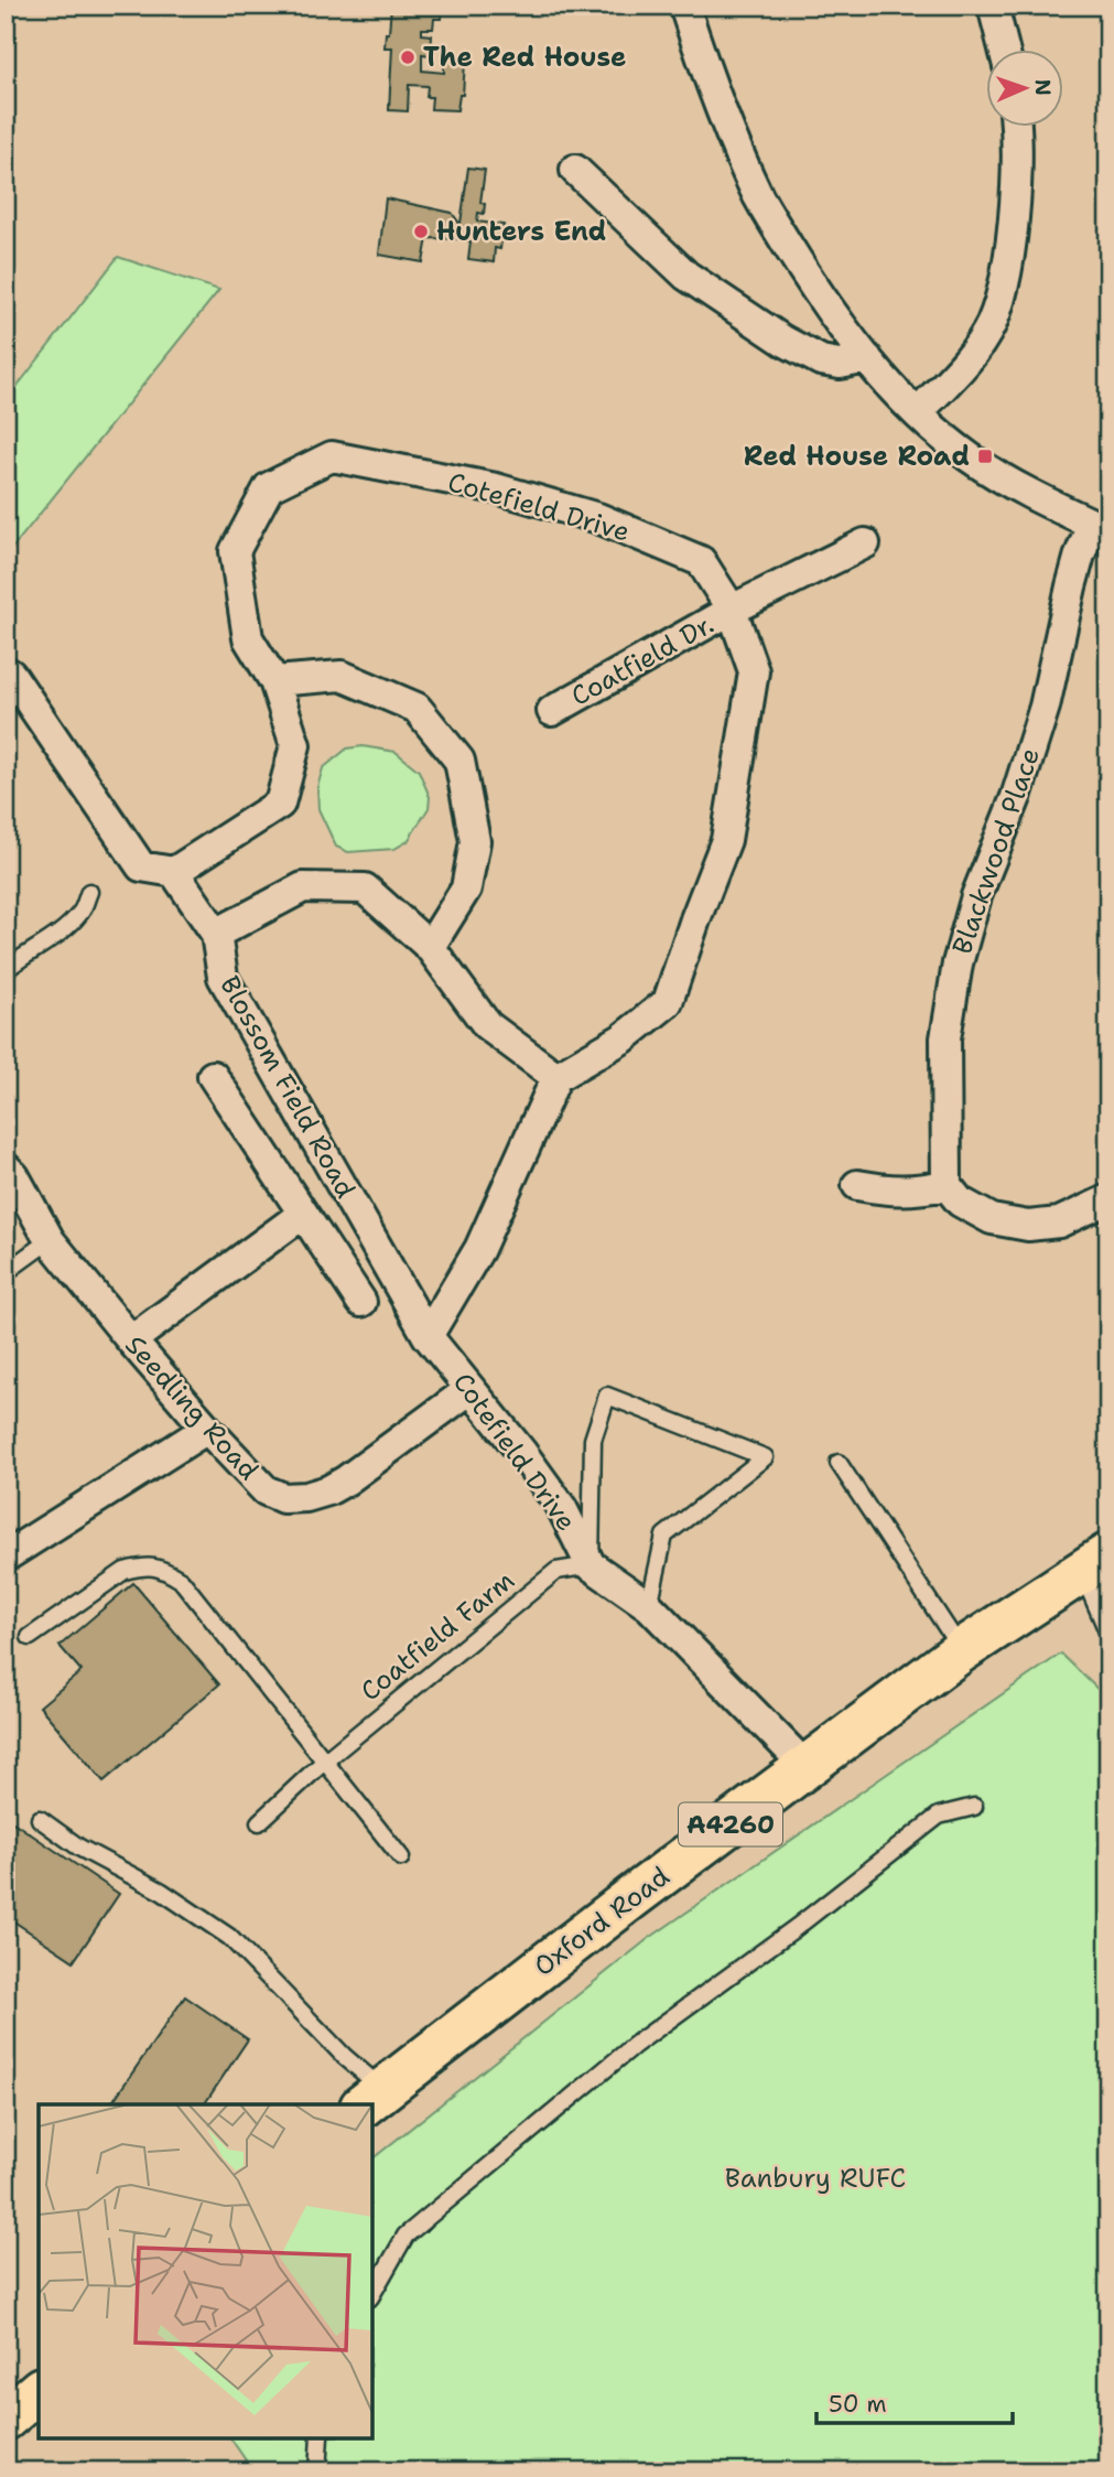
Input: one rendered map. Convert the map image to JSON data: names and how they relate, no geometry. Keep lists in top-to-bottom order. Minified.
{"streets":{"main road":["A4260","Oxford Road"],"street":["Cotefield Drive","Coatfield Dr.","Blackwood Place","Blossom Field Road","Seedling Road"],"lane":["Coatfield Farm"]},"crossings":[["Cotefield Drive","Coatfield Dr."],["Cotefield Drive","Blossom Field Road"],["Cotefield Drive","Seedling Road"],["Cotefield Drive","Coatfield Farm"],["Cotefield Drive","Oxford Road"]],"parks":["Banbury RUFC"],"places":{"other":["The Red House","Hunters End"],"transit":["Red House Road"]},"scale_bar":"50 m","north":"right"}
